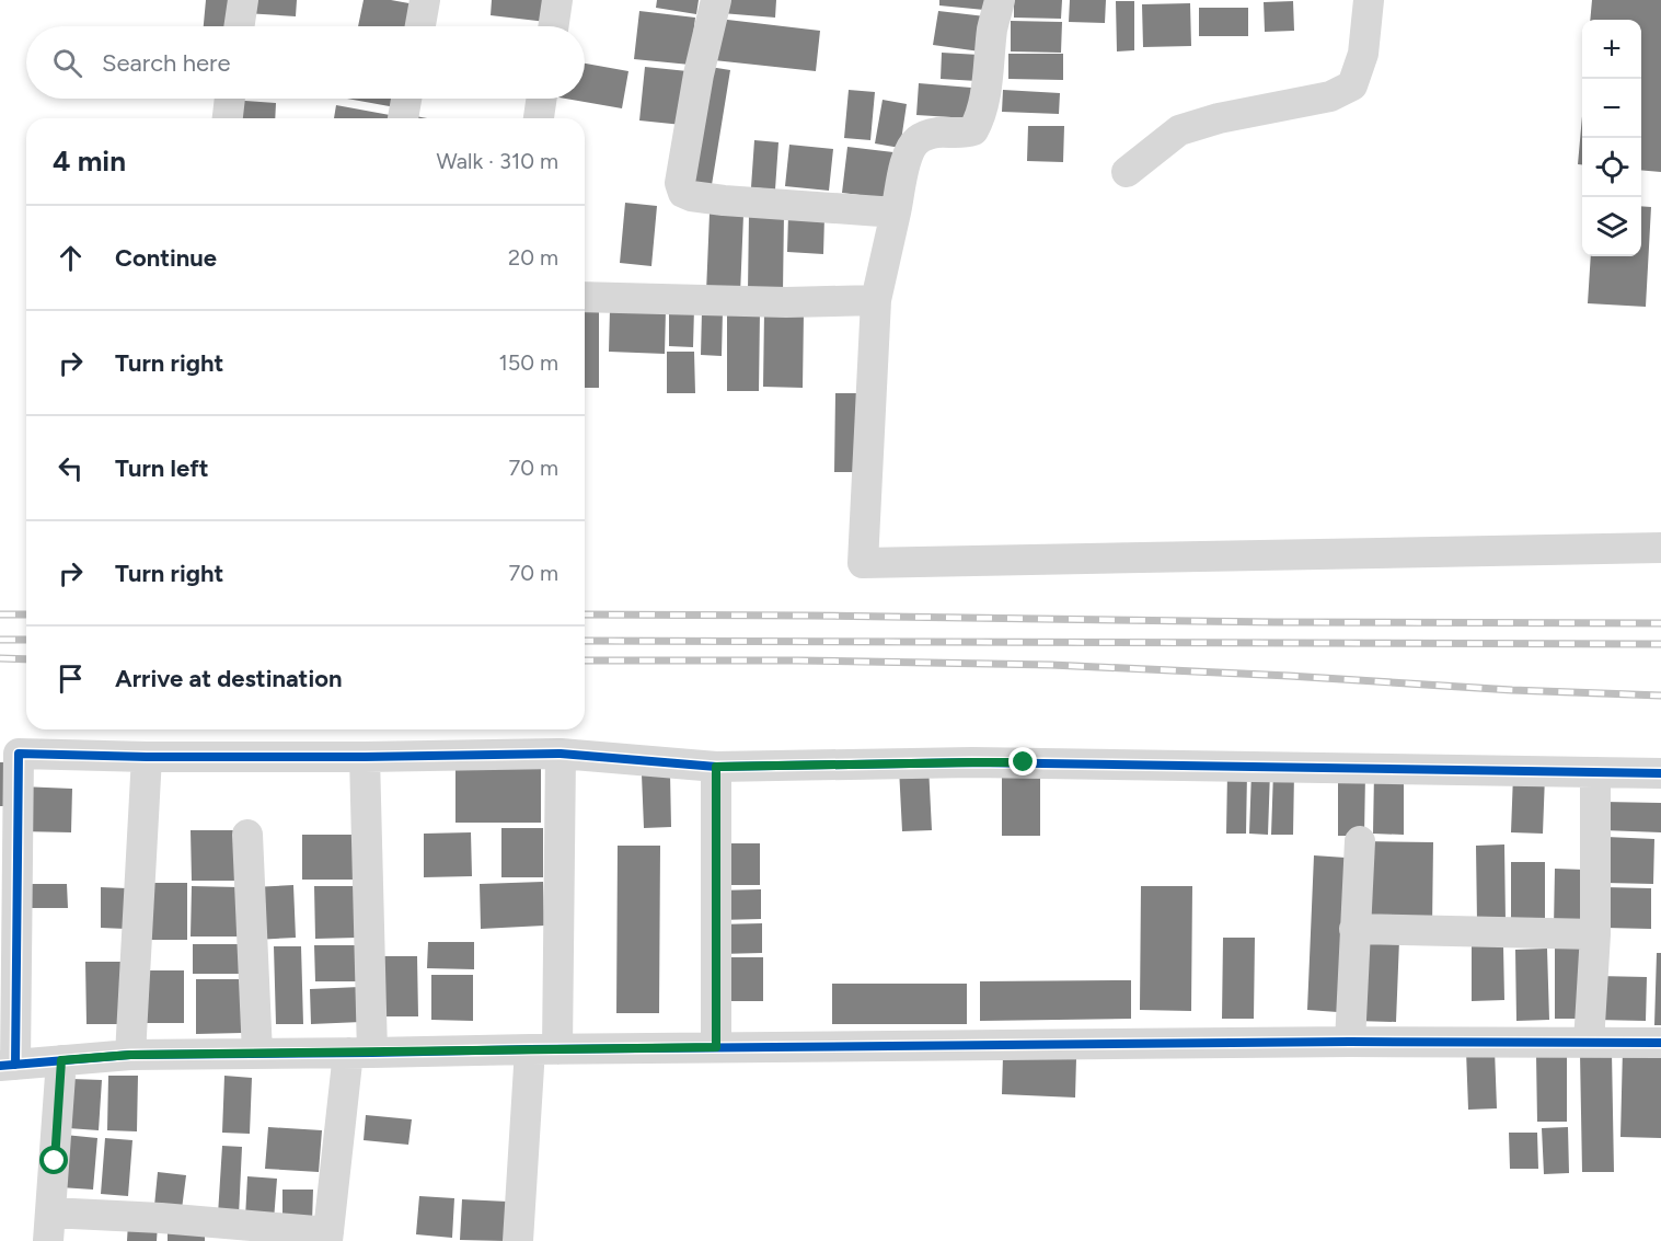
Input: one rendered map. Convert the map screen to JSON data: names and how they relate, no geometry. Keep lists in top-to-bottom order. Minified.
{"page":{"map_buttons":["+","−"],"search":"Search here","heading":["4 min","Walk · 310 m"],"list":[["Continue","20 m"],["Turn right","150 m"],["Turn left","70 m"],["Turn right","70 m"],"Arrive at destination"]}}
